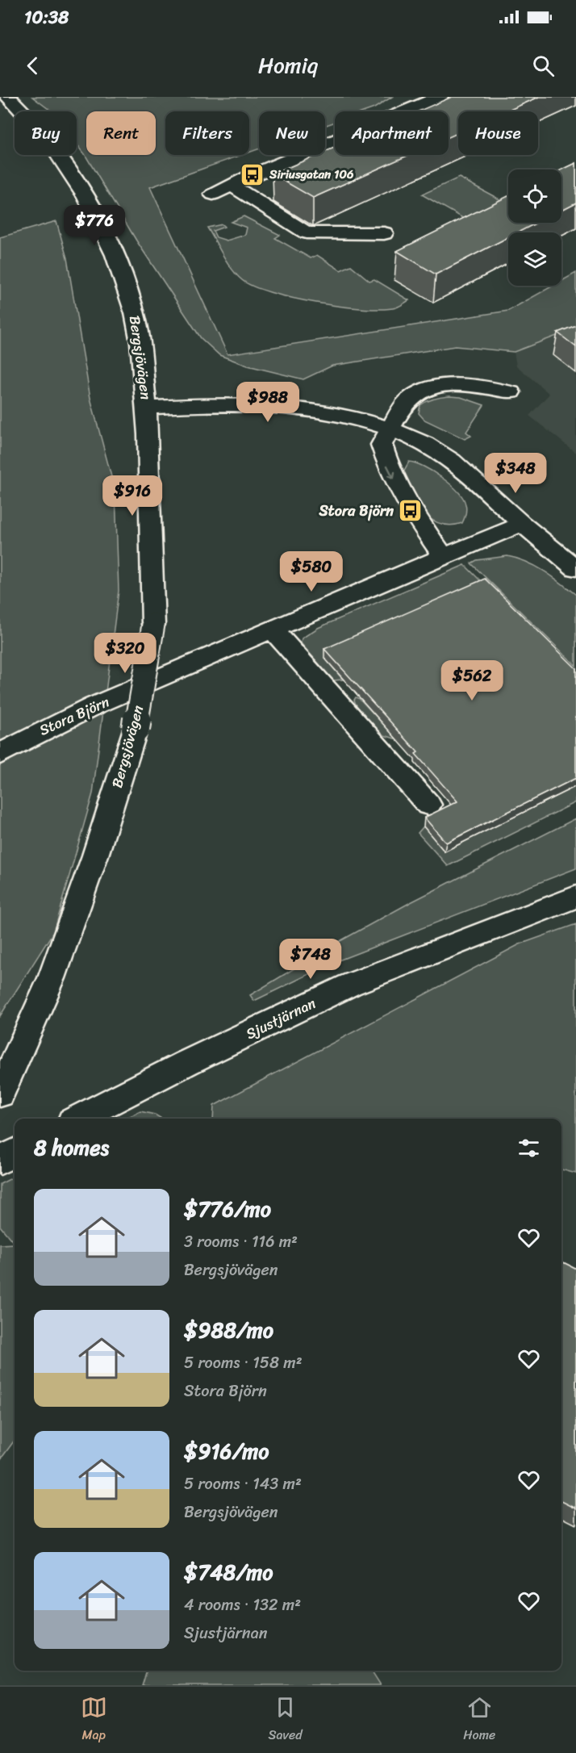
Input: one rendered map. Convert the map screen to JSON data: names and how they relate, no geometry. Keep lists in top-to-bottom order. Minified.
{"streets":{"street":["Bergsjövägen","Stora Björn","Sjustjärnan"]},"places":{"bus stop":["Siriusgatan 106","Stora Björn"]},"page":{"status":"10:38","header":"Homiq","chip":["Buy","Rent","Filters","New","Apartment","House"],"price":["$776","$988","$348","$916","$580","$320","$562","$748"],"heading":"8 homes","list":[{"name":"$776/mo","note":"3 rooms · 116 m² · Bergsjövägen"},{"name":"$988/mo","note":"5 rooms · 158 m² · Stora Björn"},{"name":"$916/mo","note":"5 rooms · 143 m² · Bergsjövägen"},{"name":"$748/mo","note":"4 rooms · 132 m² · Sjustjärnan"}],"tabs":["Map","Saved","Home"]}}
